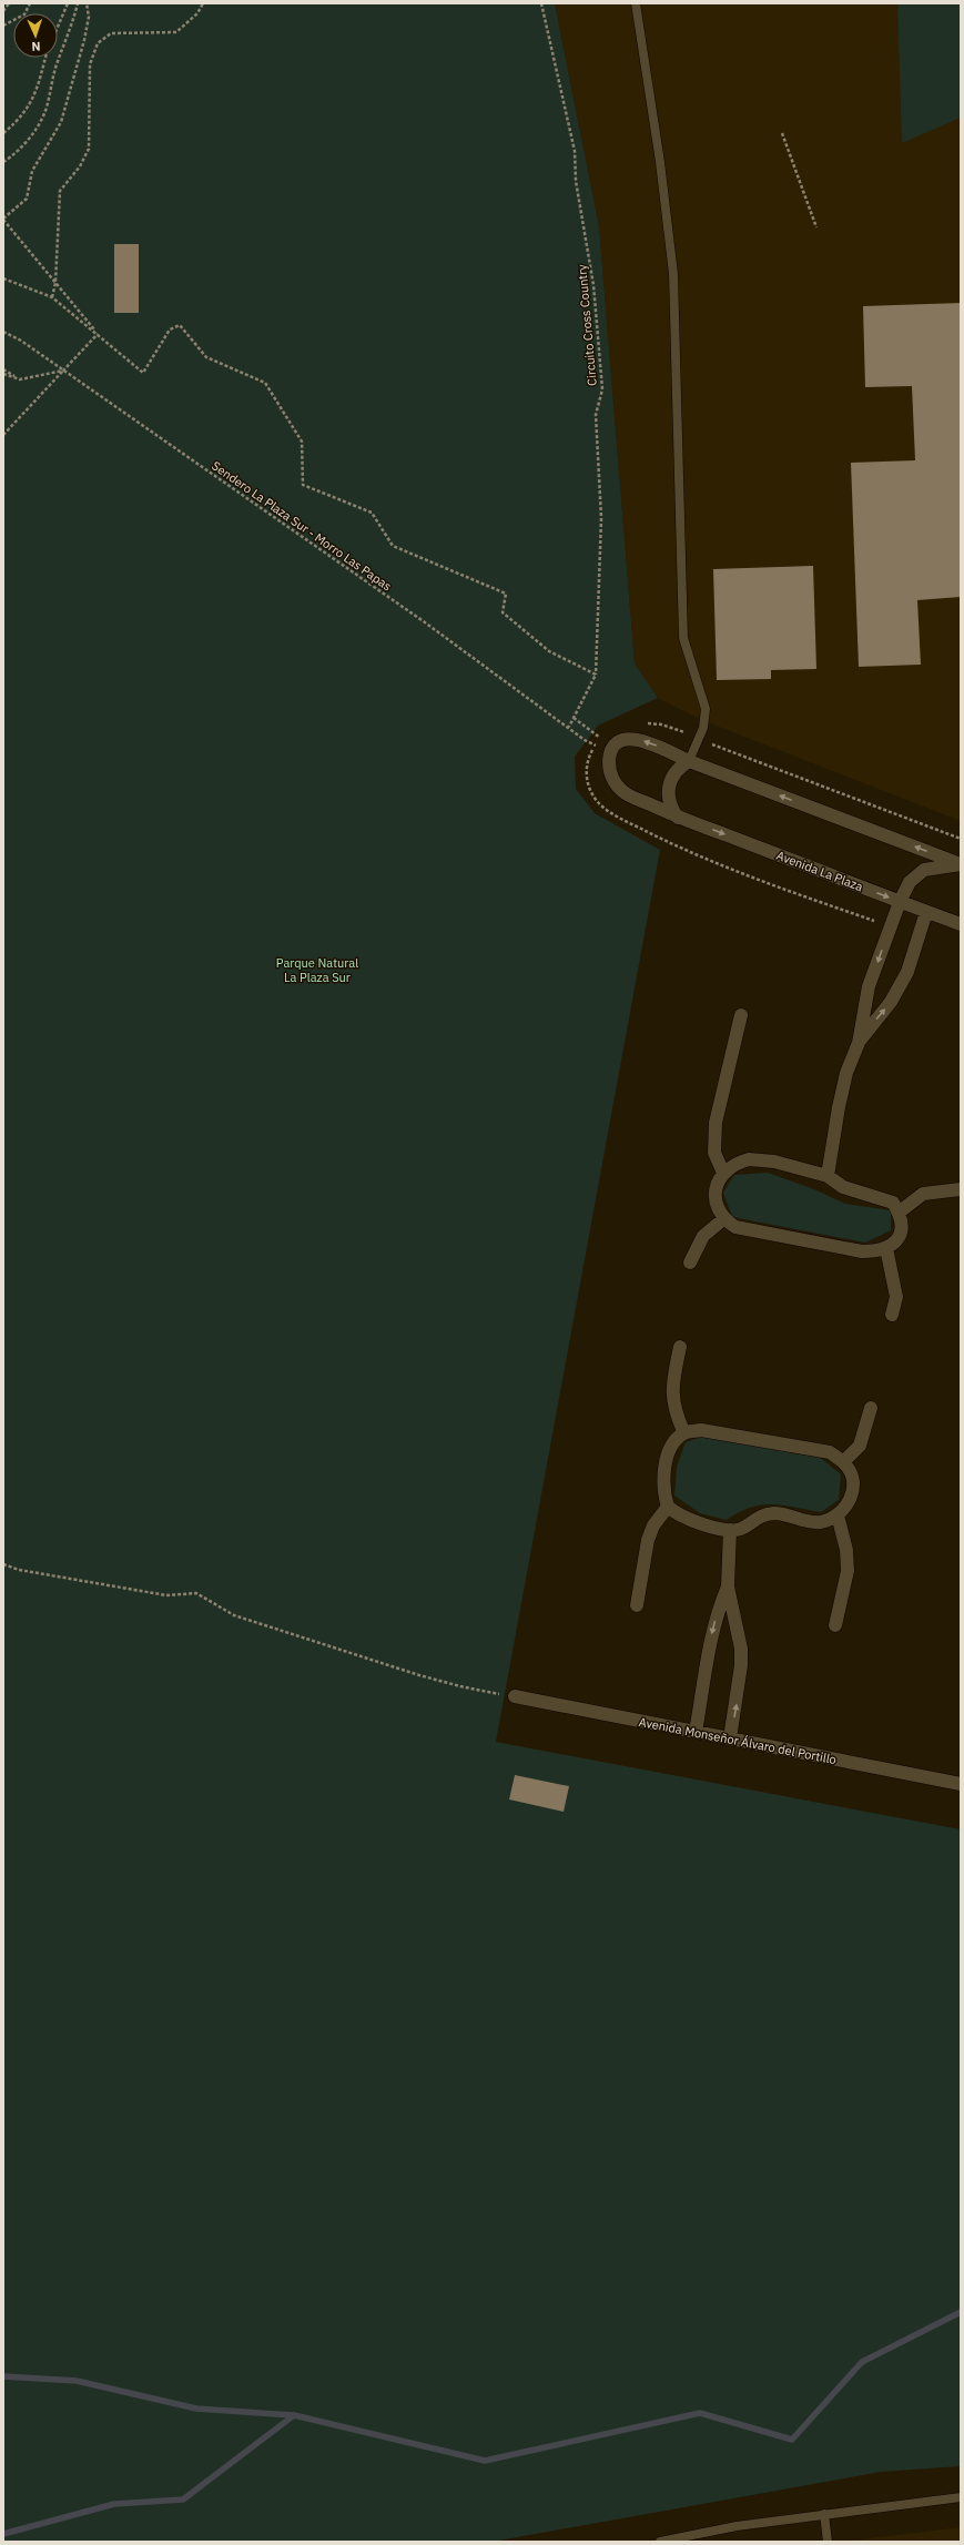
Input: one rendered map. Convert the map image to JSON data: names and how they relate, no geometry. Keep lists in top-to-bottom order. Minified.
{"streets":{"street":["Avenida La Plaza","Avenida Monseñor Álvaro del Portillo"],"path":["Circuito Cross Country","Sendero La Plaza Sur - Morro Las Papas"]},"parks":["Parque Natural La Plaza Sur"],"north":"bottom"}
